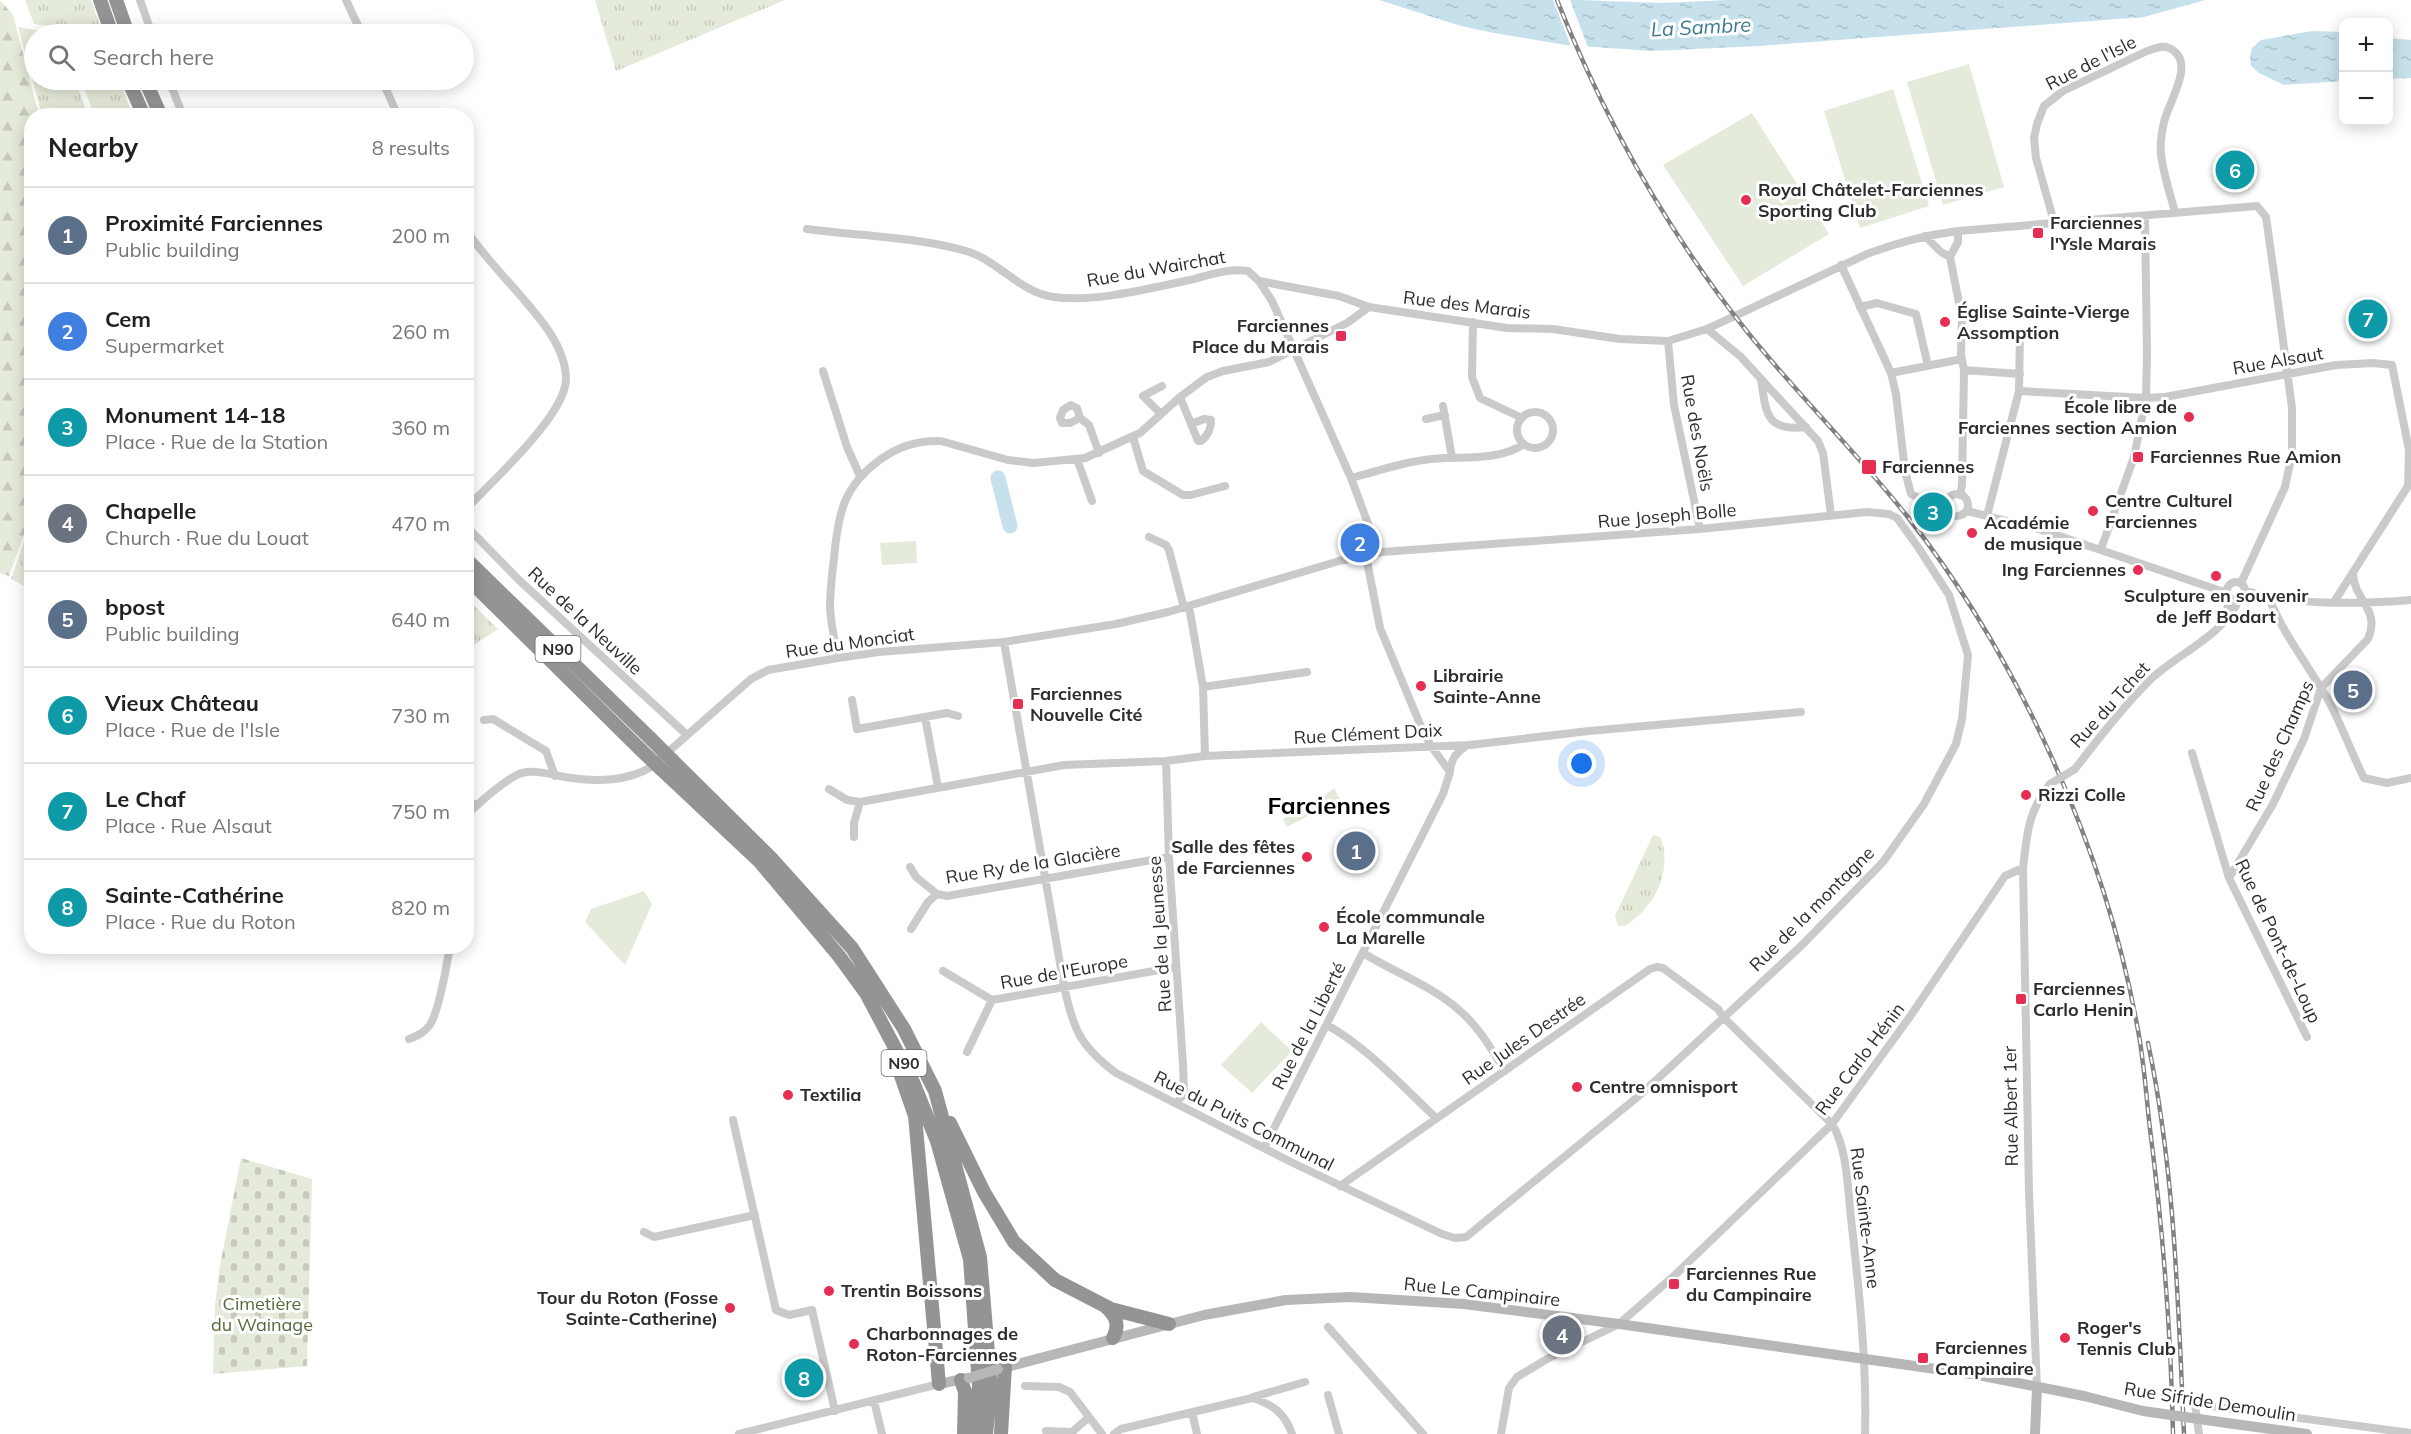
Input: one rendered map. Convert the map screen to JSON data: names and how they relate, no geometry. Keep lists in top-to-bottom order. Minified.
{"streets":{"highway":["N90"],"main road":["Rue Albert 1er","Rue Le Campinaire","Rue Sifride Demoulin"],"street":["Rue de l'Isle","Rue du Wairchat","Rue des Marais","Rue Alsaut","Rue des Noëls","Rue Joseph Bolle","Rue de la Neuville","Rue du Monciat","Rue du Tchet","Rue Clément Daix","Rue des Champs","Rue Ry de la Glacière","Rue de la montagne","Rue de la Jeunesse","Rue de Pont-de-Loup","Rue de l'Europe","Rue de la Liberté","Rue Jules Destrée","Rue Carlo Hénin","Rue du Puits Communal","Rue Sainte-Anne"]},"crossings":[["Rue de l'Isle","Rue du Tchet"],["Rue du Wairchat","Rue des Marais"],["Rue des Marais","Rue des Noëls"],["Rue Alsaut","Rue du Tchet"],["Rue des Noëls","Rue Joseph Bolle"],["Rue Joseph Bolle","Rue du Monciat"],["Rue Joseph Bolle","Rue de la montagne"],["Rue de la Neuville","Rue du Monciat"],["Rue du Monciat","Rue du Puits Communal"],["Rue du Tchet","Rue Albert 1er"],["Rue Clément Daix","Rue de la Jeunesse"],["Rue Clément Daix","Rue de la Liberté"],["Rue Clément Daix","Rue du Puits Communal"],["Rue des Champs","Rue de Pont-de-Loup"],["Rue Ry de la Glacière","Rue de la Jeunesse"],["Rue Ry de la Glacière","Rue du Puits Communal"],["Rue de la montagne","Rue Jules Destrée"],["Rue de la montagne","Rue du Puits Communal"],["Rue de la montagne","Rue Sainte-Anne"],["Rue de la Jeunesse","Rue de l'Europe"],["Rue de la Jeunesse","Rue du Puits Communal"],["Rue de l'Europe","Rue du Puits Communal"],["Rue de la Liberté","Rue du Puits Communal"],["Rue Jules Destrée","Rue du Puits Communal"],["Rue Jules Destrée","Rue Sainte-Anne"],["Rue Carlo Hénin","Rue Albert 1er"],["Rue Carlo Hénin","Rue Sainte-Anne"],["Rue Carlo Hénin","Rue Le Campinaire"],["Rue Albert 1er","Rue Le Campinaire"],["Rue Albert 1er","Rue Sifride Demoulin"],["Rue du Puits Communal","Rue Sainte-Anne"],["Rue Sainte-Anne","Rue Le Campinaire"],["Rue Le Campinaire","Rue Sifride Demoulin"]],"districts":["Farciennes"],"water":["La Sambre"],"parks":["Cimetière du Wainage"],"places":{"other":["Royal Châtelet-Farciennes Sporting Club","Église Sainte-Vierge Assomption","École libre de Farciennes section Amion","Centre Culturel Farciennes","Académie de musique","Ing Farciennes","Sculpture en souvenir de Jeff Bodart","Librairie Sainte-Anne","Rizzi Colle","Salle des fêtes de Farciennes","École communale La Marelle","Centre omnisport","Textilia","Trentin Boissons","Tour du Roton (Fosse Sainte-Catherine)","Roger's Tennis Club","Charbonnages de Roton-Farciennes"],"transit":["Farciennes l'Ysle Marais","Farciennes Place du Marais","Farciennes Rue Amion","Farciennes","Farciennes Nouvelle Cité","Farciennes Carlo Henin","Farciennes Rue du Campinaire","Farciennes Campinaire"]},"page":{"map_buttons":["+","−"],"search":"Search here","heading":["Nearby","8 results"],"pins":["6","7","3","2","5","1","4","8"],"list":[{"mark":"1","name":"Proximité Farciennes","note":"Public building","value":"200 m"},{"mark":"2","name":"Cem","note":"Supermarket","value":"260 m"},{"mark":"3","name":"Monument 14-18","note":"Place · Rue de la Station","value":"360 m"},{"mark":"4","name":"Chapelle","note":"Church · Rue du Louat","value":"470 m"},{"mark":"5","name":"bpost","note":"Public building","value":"640 m"},{"mark":"6","name":"Vieux Château","note":"Place · Rue de l'Isle","value":"730 m"},{"mark":"7","name":"Le Chaf","note":"Place · Rue Alsaut","value":"750 m"},{"mark":"8","name":"Sainte-Cathérine","note":"Place · Rue du Roton","value":"820 m"}]}}
